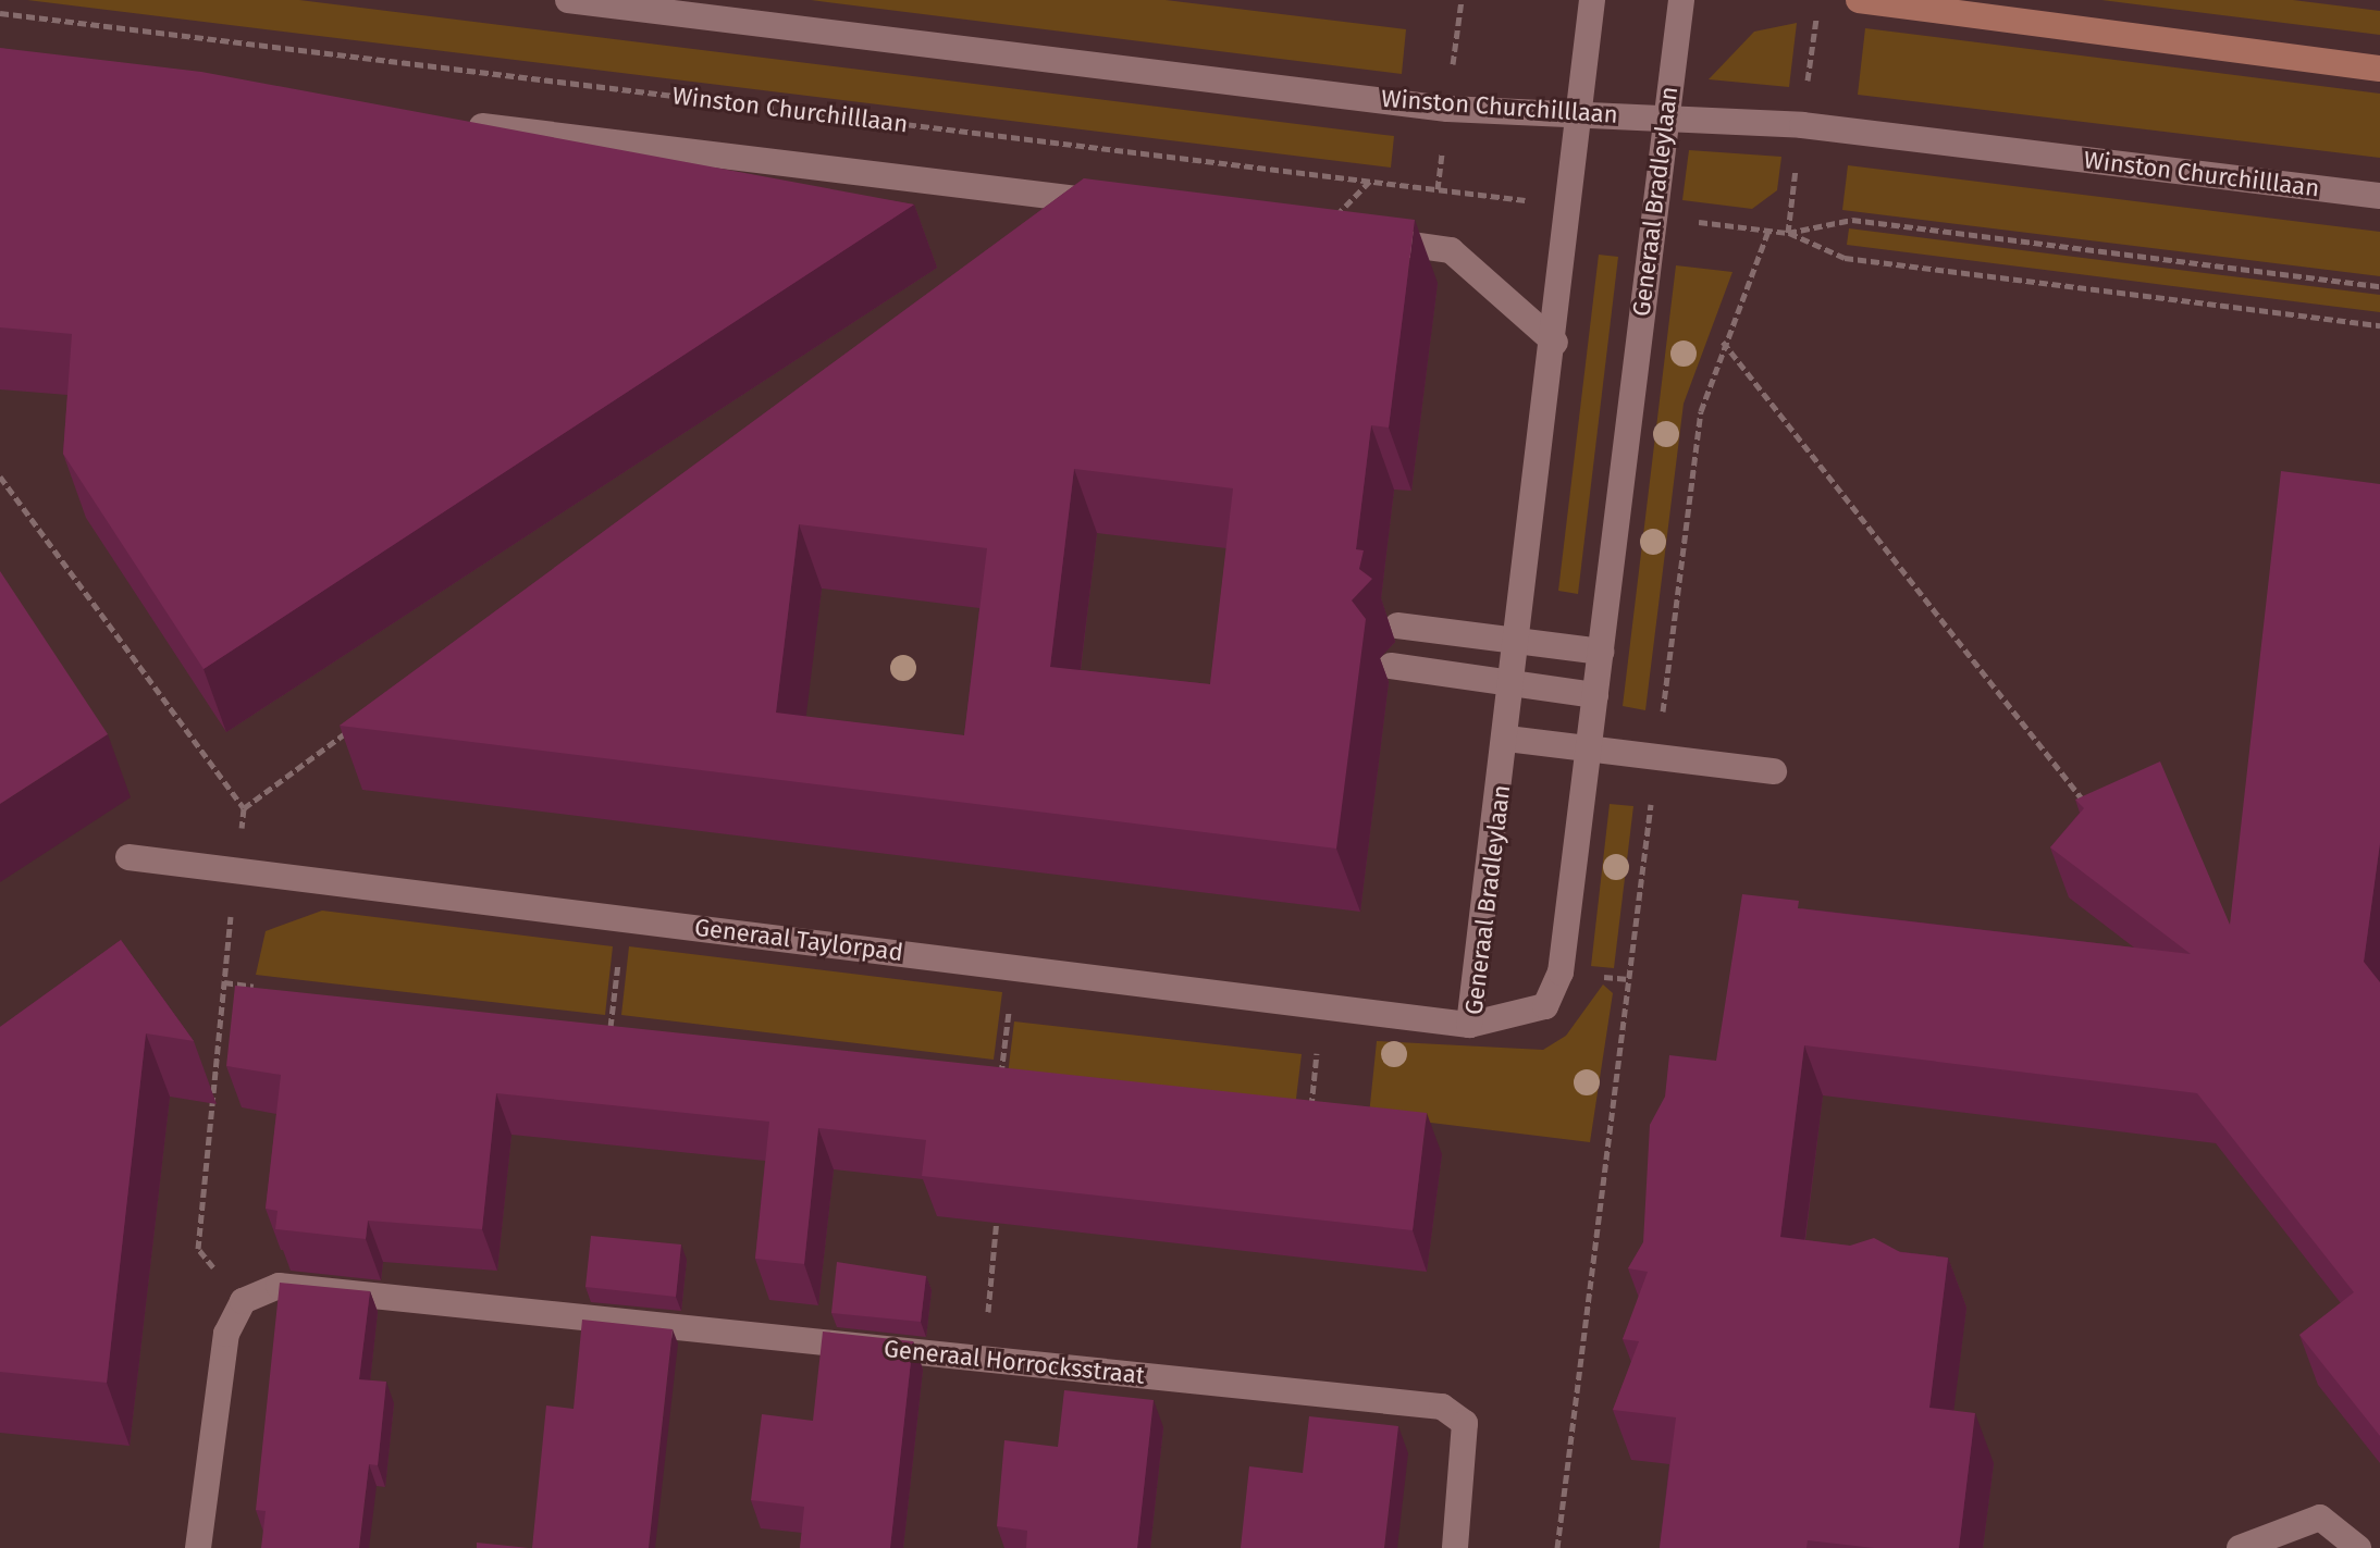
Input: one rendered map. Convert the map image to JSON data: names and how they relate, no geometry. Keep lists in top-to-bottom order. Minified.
{"streets":{"street":["Winston Churchilllaan","Generaal Bradleylaan","Generaal Taylorpad","Generaal Horrocksstraat"]},"crossings":[["Winston Churchilllaan","Generaal Bradleylaan"],["Generaal Bradleylaan","Generaal Taylorpad"]]}
